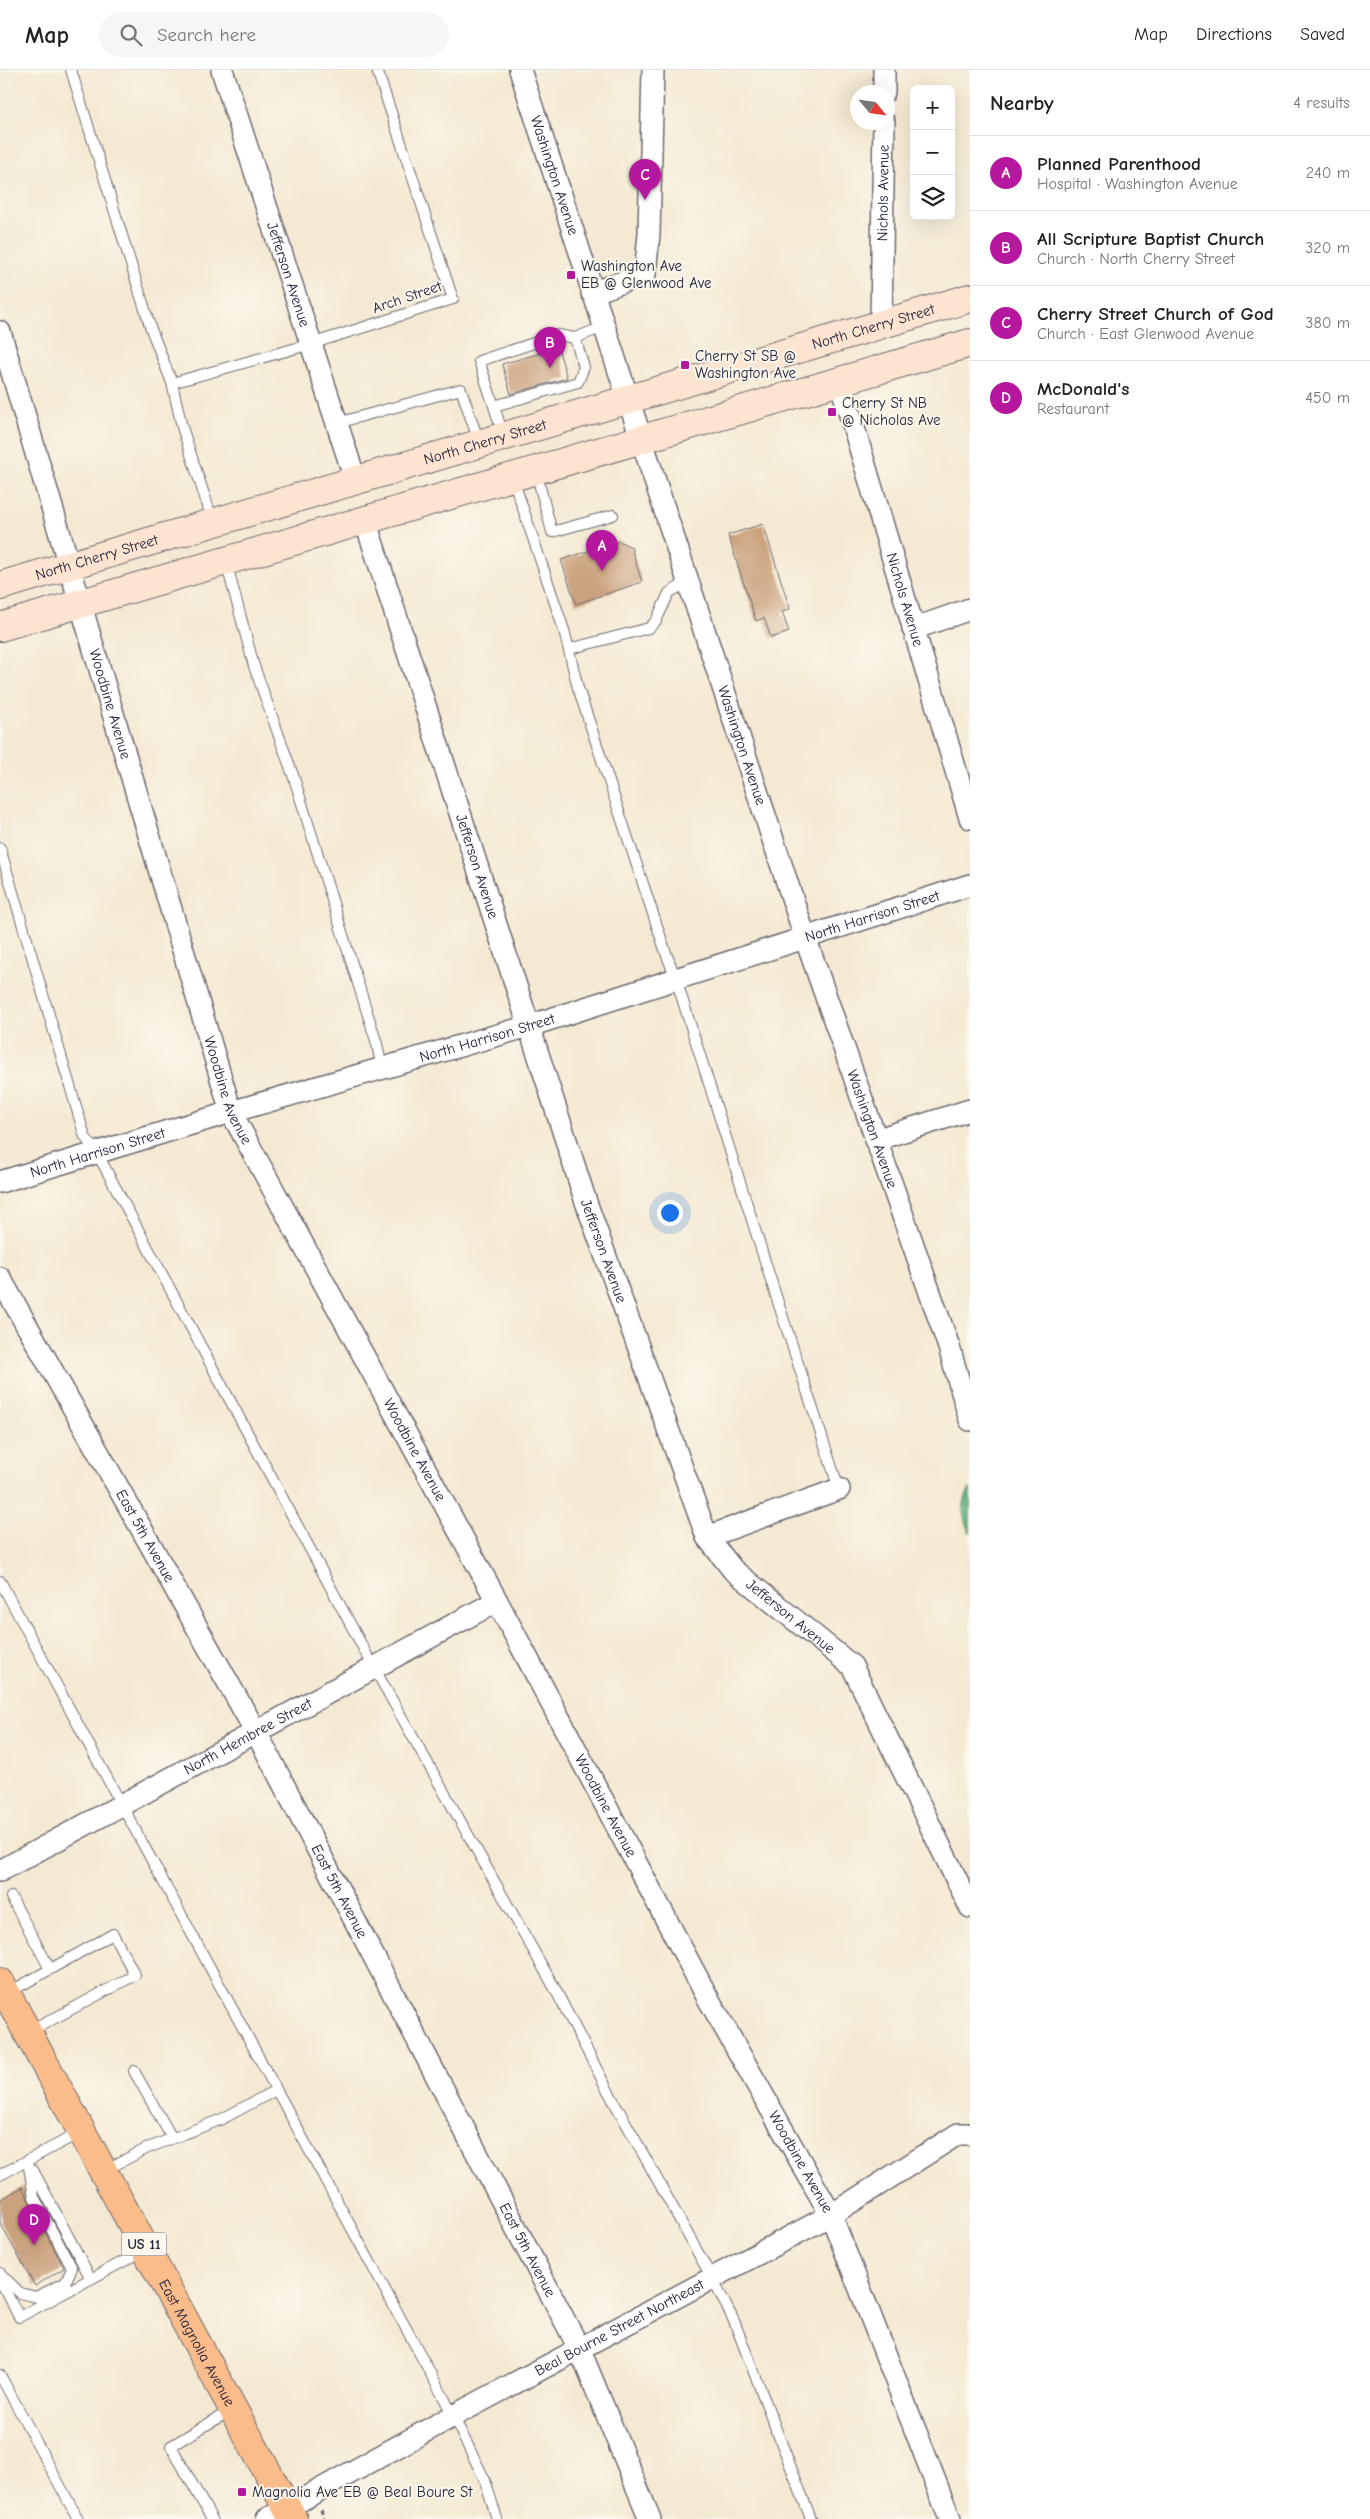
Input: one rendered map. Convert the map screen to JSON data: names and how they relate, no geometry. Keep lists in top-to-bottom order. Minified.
{"streets":{"main road":["North Cherry Street","US 11","East Magnolia Avenue"],"street":["Washington Avenue","Nichols Avenue","Jefferson Avenue","Woodbine Avenue","North Harrison Street","East 5th Avenue","North Hembree Street","Beal Bourne Street Northeast"],"lane":["Arch Street"]},"crossings":[["Washington Avenue","North Cherry Street"],["Washington Avenue","North Harrison Street"],["Nichols Avenue","North Cherry Street"],["Jefferson Avenue","Arch Street"],["Jefferson Avenue","North Cherry Street"],["Jefferson Avenue","North Harrison Street"],["North Cherry Street","Woodbine Avenue"],["Woodbine Avenue","North Harrison Street"],["Woodbine Avenue","North Hembree Street"],["Woodbine Avenue","Beal Bourne Street Northeast"],["East 5th Avenue","North Hembree Street"],["East 5th Avenue","Beal Bourne Street Northeast"],["Beal Bourne Street Northeast","East Magnolia Avenue"]],"places":{"transit":["Washington Ave EB @ Glenwood Ave","Cherry St SB @ Washington Ave","Cherry St NB @ Nicholas Ave","Magnolia Ave EB @ Beal Boure St"]},"north":"bottom right","page":{"header":"Map","search":"Search here","nav":["Map","Directions","Saved"],"heading":["Nearby","4 results"],"map_buttons":["+","−"],"list":[{"mark":"A","name":"Planned Parenthood","note":"Hospital · Washington Avenue","value":"240 m"},{"mark":"B","name":"All Scripture Baptist Church","note":"Church · North Cherry Street","value":"320 m"},{"mark":"C","name":"Cherry Street Church of God","note":"Church · East Glenwood Avenue","value":"380 m"},{"mark":"D","name":"McDonald's","note":"Restaurant","value":"450 m"}],"pins":["C","B","A","D"]}}
